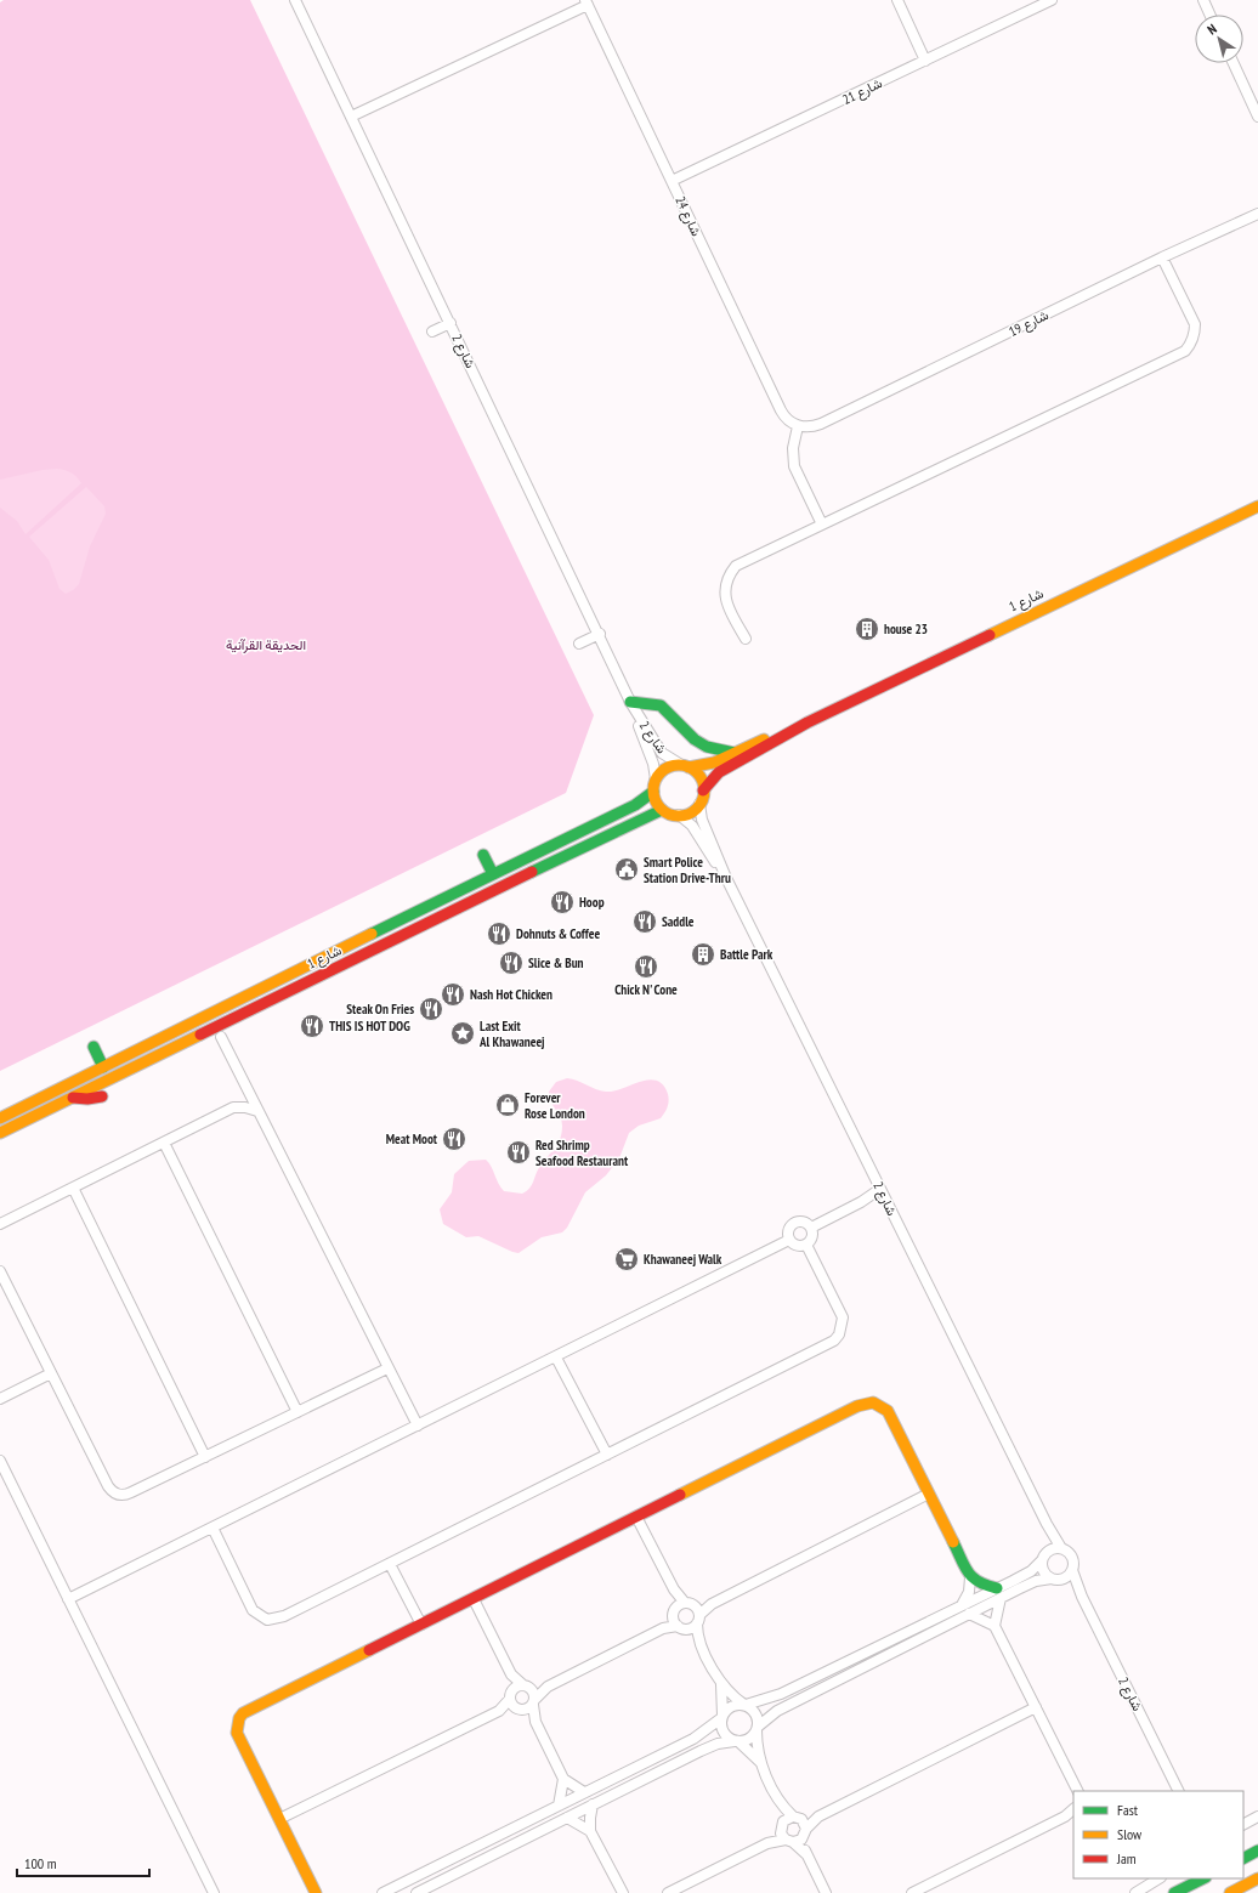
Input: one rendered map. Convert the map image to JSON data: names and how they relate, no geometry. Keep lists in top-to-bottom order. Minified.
{"streets":{"main road":["شارع 1"],"street":["شارع 21","شارع 24","شارع 19","شارع 2"]},"crossings":[["شارع 21","شارع 24"],["شارع 24","شارع 19"],["شارع 2","شارع 1"]],"parks":["الحديقة القرآنية"],"places":{"building":["house 23","Battle Park"],"public building":["Smart Police Station Drive-Thru"],"restaurant":["Hoop","Saddle","Dohnuts & Coffee","Slice & Bun","Chick N' Cone","Nash Hot Chicken","Steak On Fries","THIS IS HOT DOG","Meat Moot","Red Shrimp Seafood Restaurant"],"place":["Last Exit Al Khawaneej"],"shop":["Forever Rose London"],"supermarket":["Khawaneej Walk"]},"legend":["Fast","Slow","Jam"],"scale_bar":"100 m","north":"top left"}
